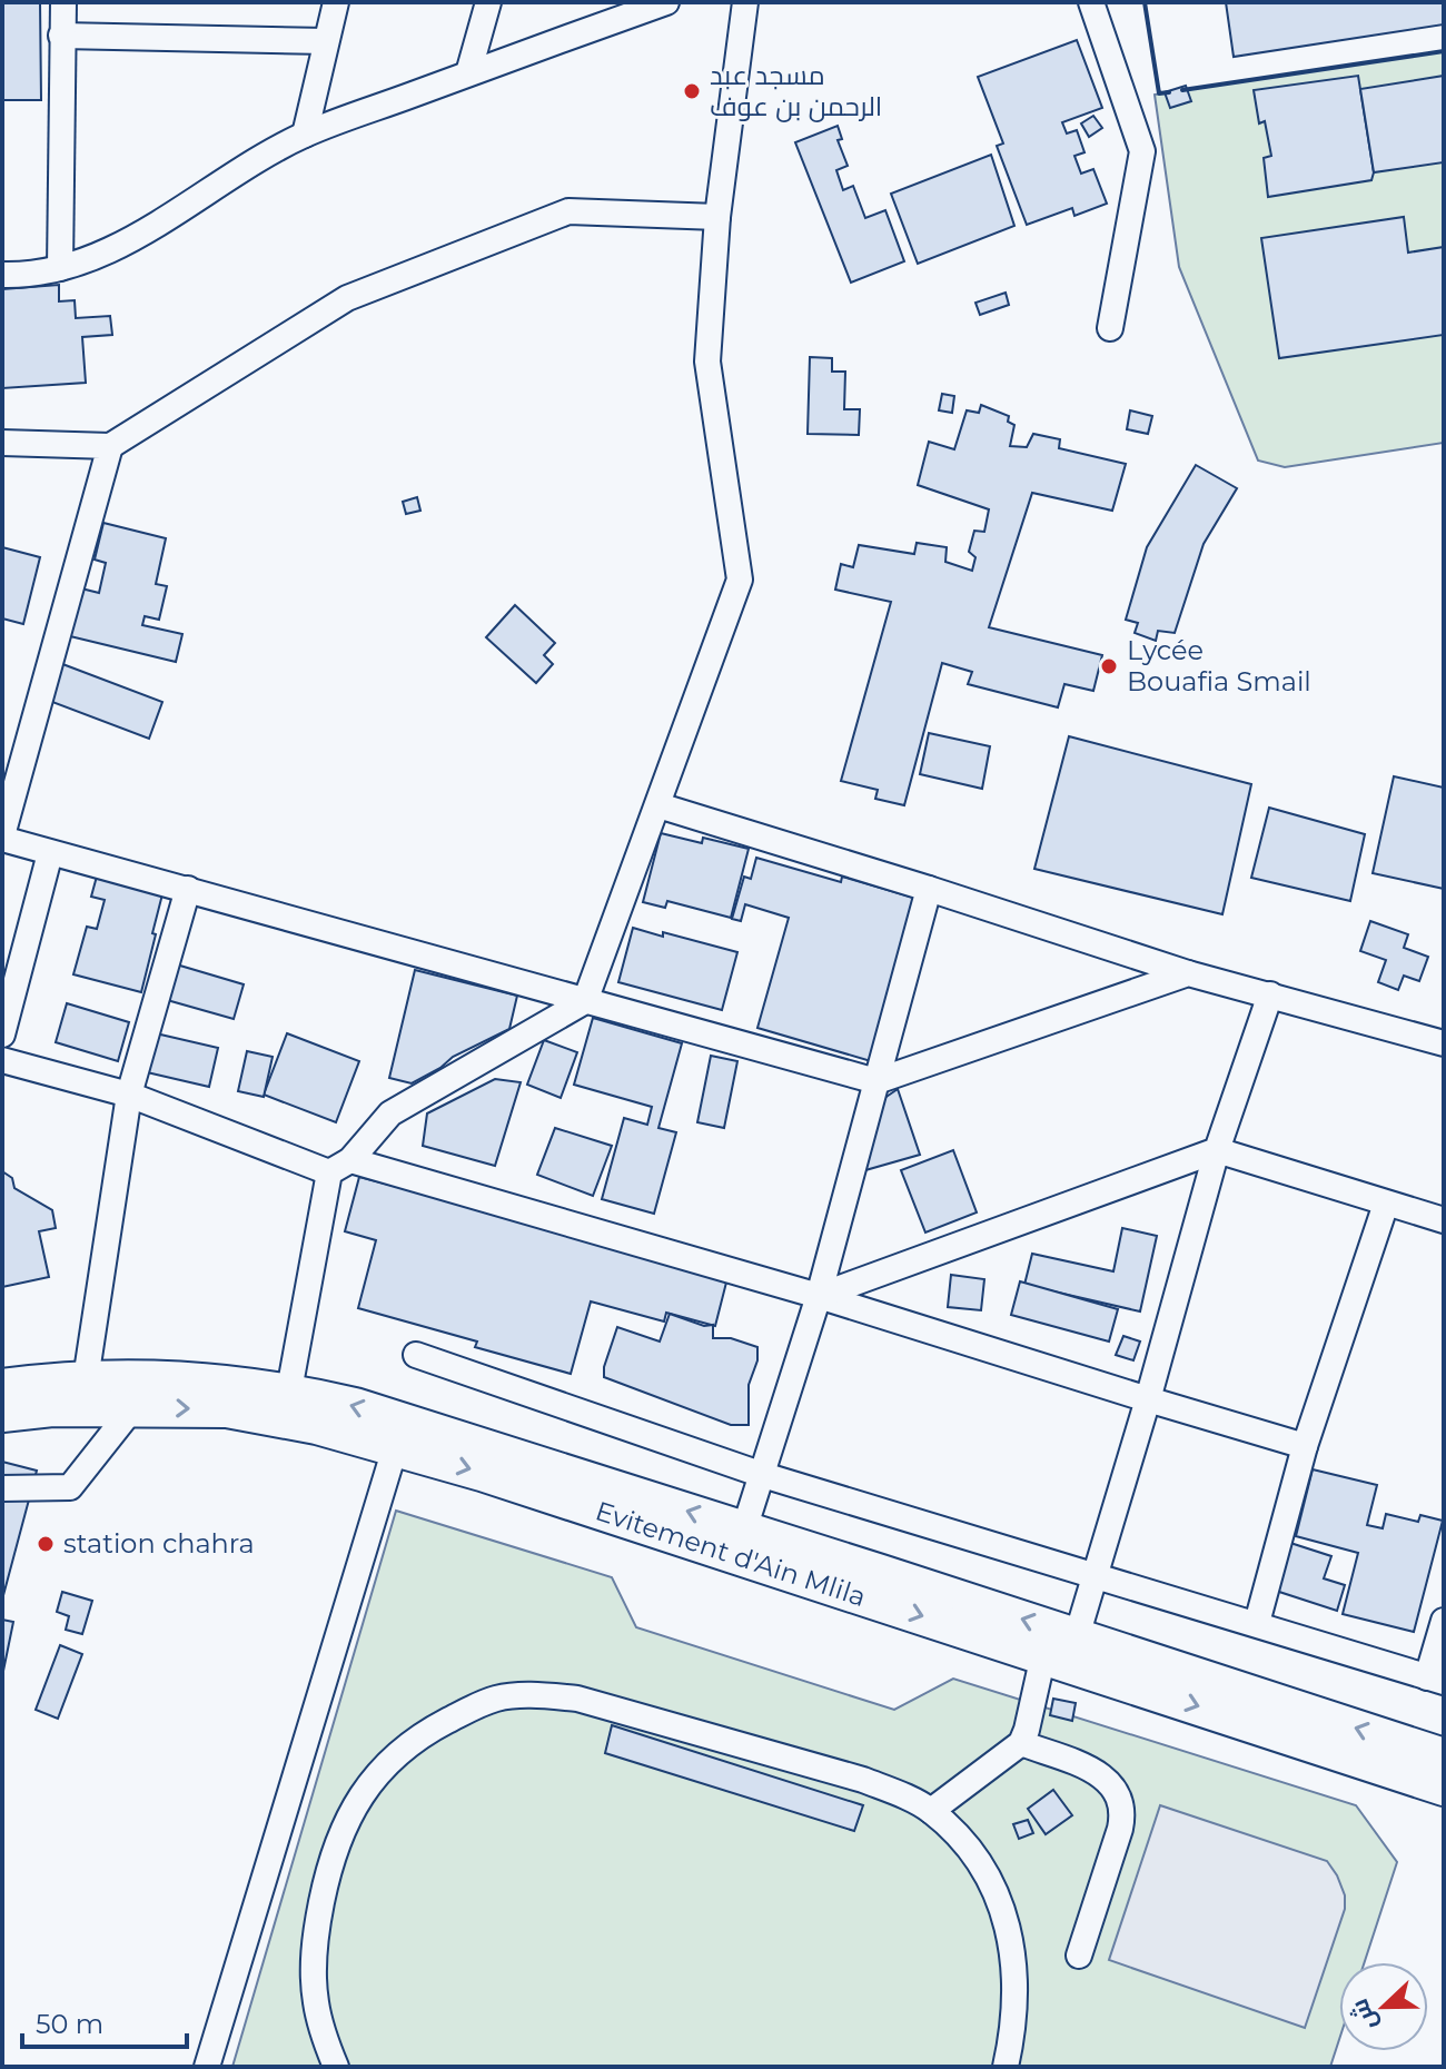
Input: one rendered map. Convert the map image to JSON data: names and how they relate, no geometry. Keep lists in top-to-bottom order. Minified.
{"streets":{"highway":["Evitement d'Ain Mlila"]},"places":["مسجد عبد الرحمن بن عوف","Lycée Bouafia Smail","station chahra"],"scale_bar":"50 m","north":"left"}
